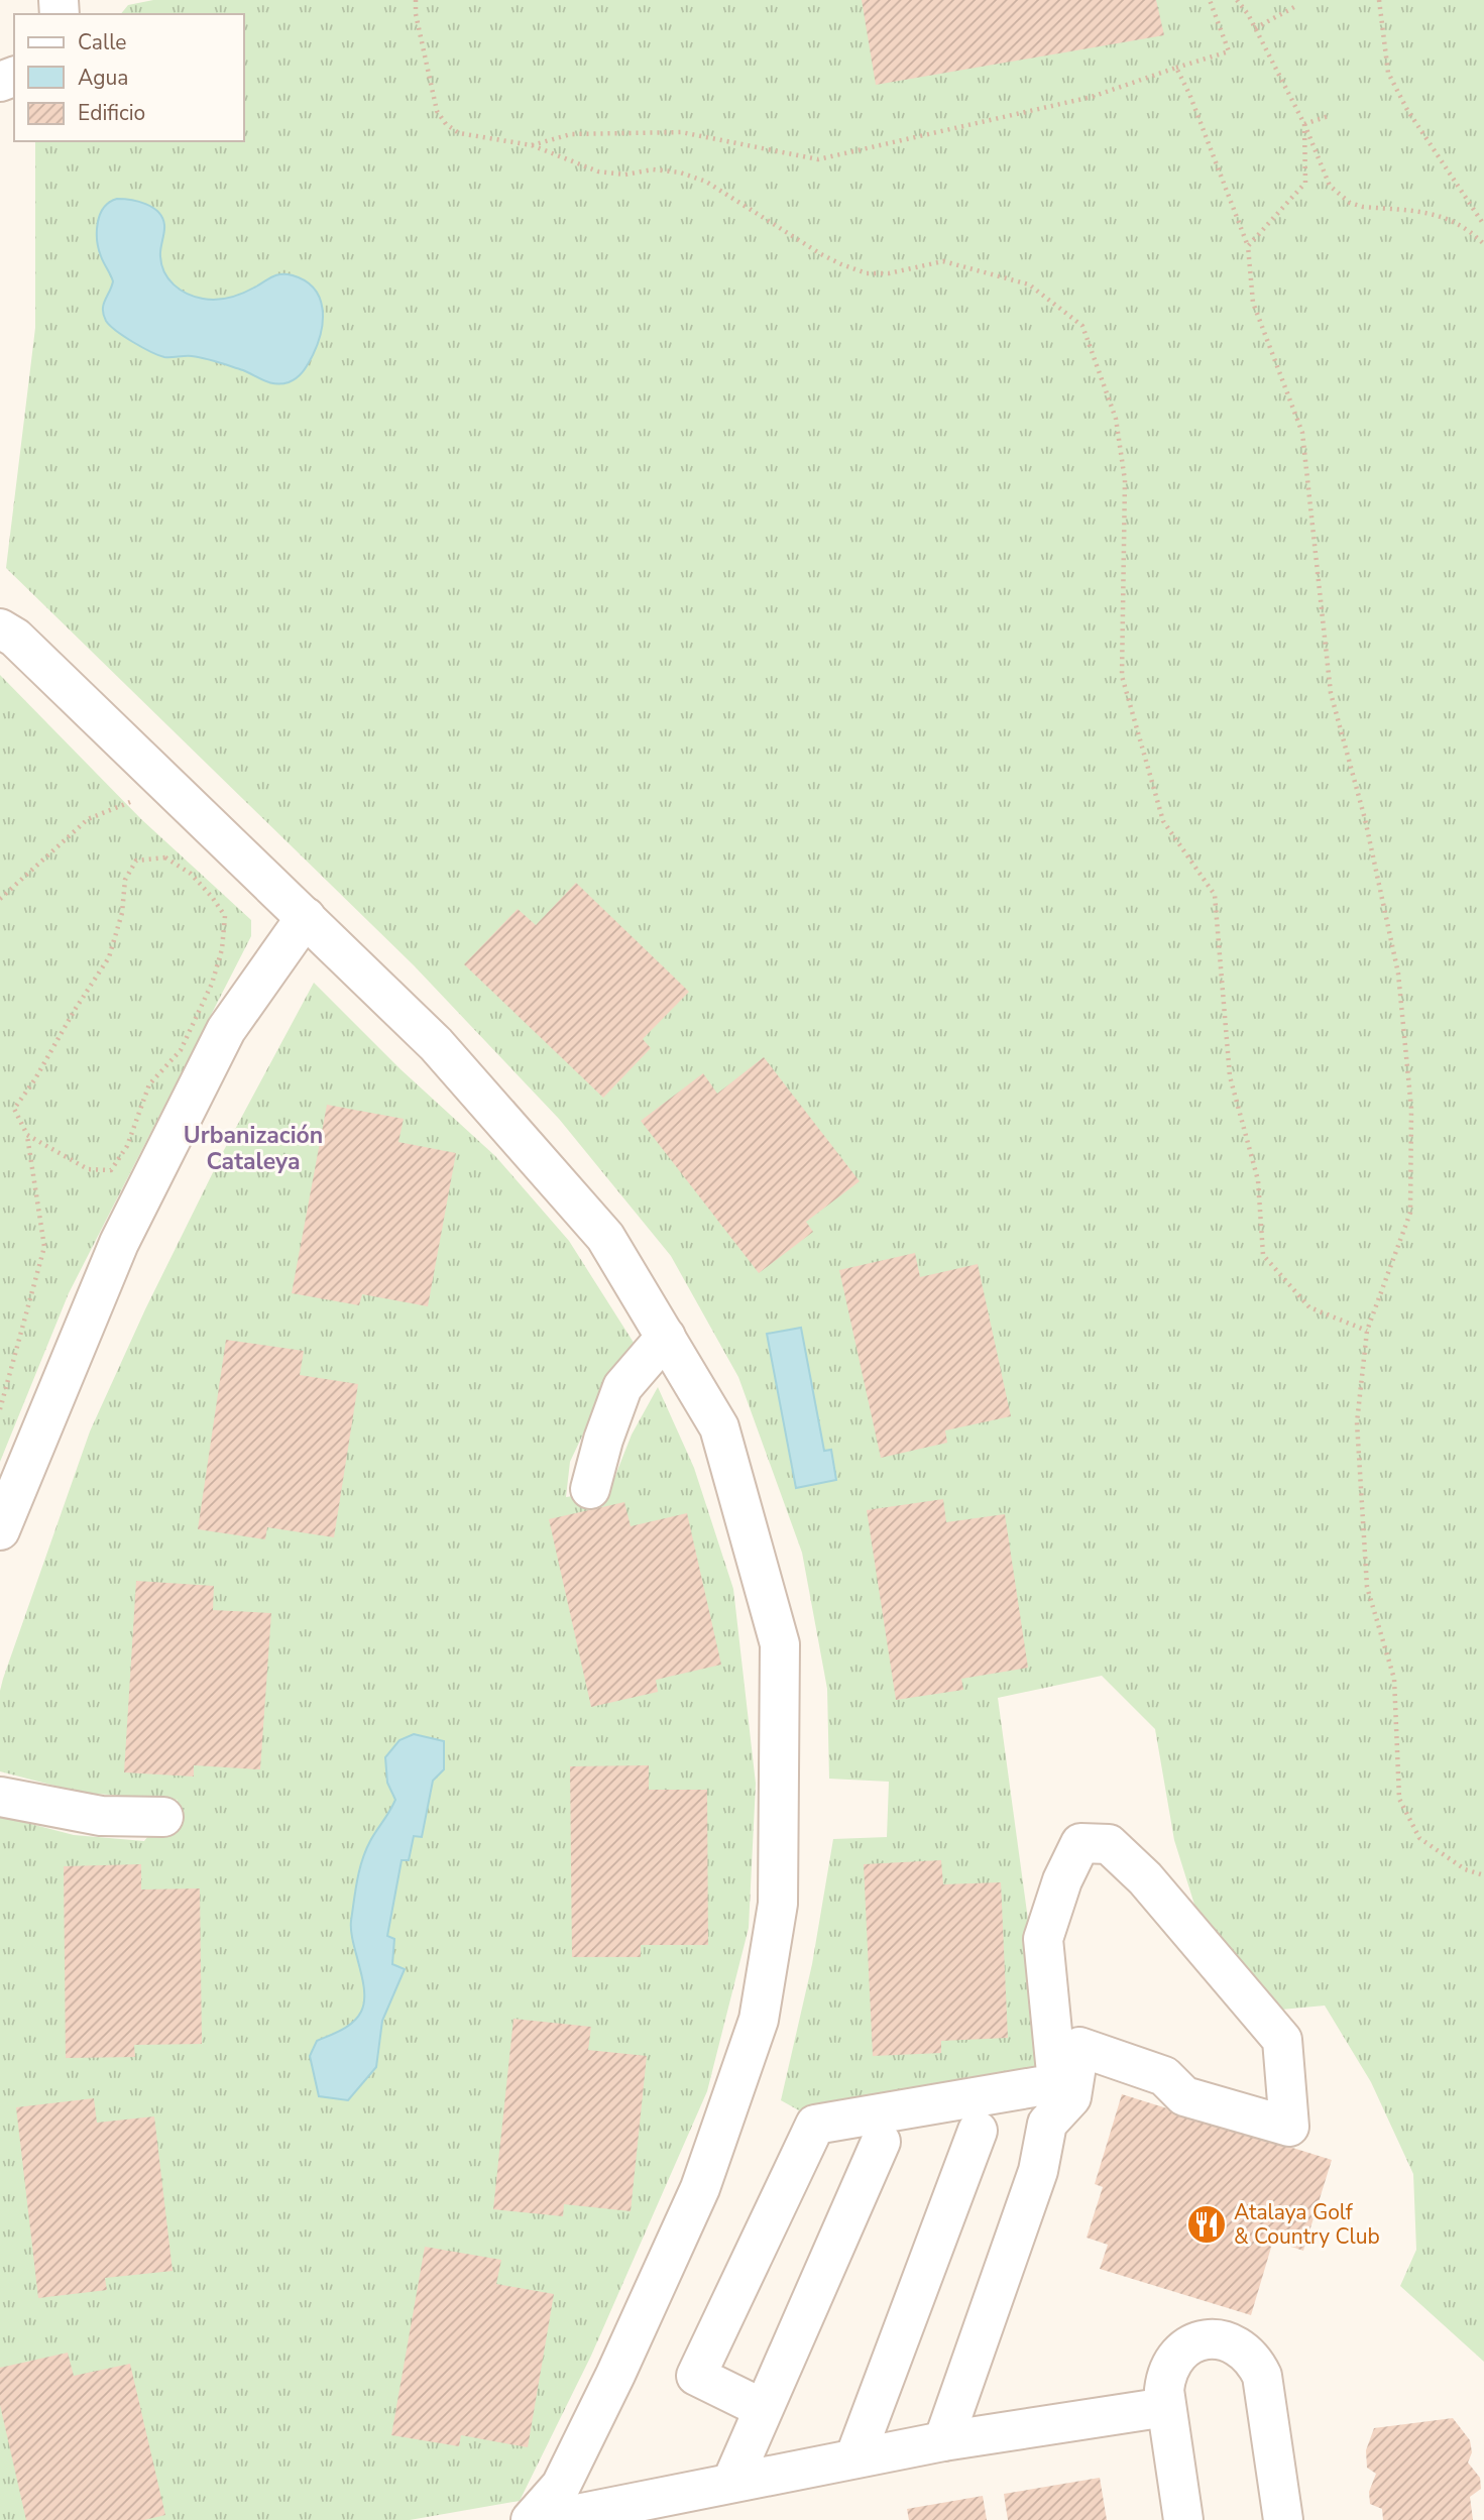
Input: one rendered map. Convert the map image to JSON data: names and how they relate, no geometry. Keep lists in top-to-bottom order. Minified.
{"districts":["Urbanización Cataleya"],"places":{"restaurant":["Atalaya Golf & Country Club"]},"legend":["Calle","Agua","Edificio"]}
